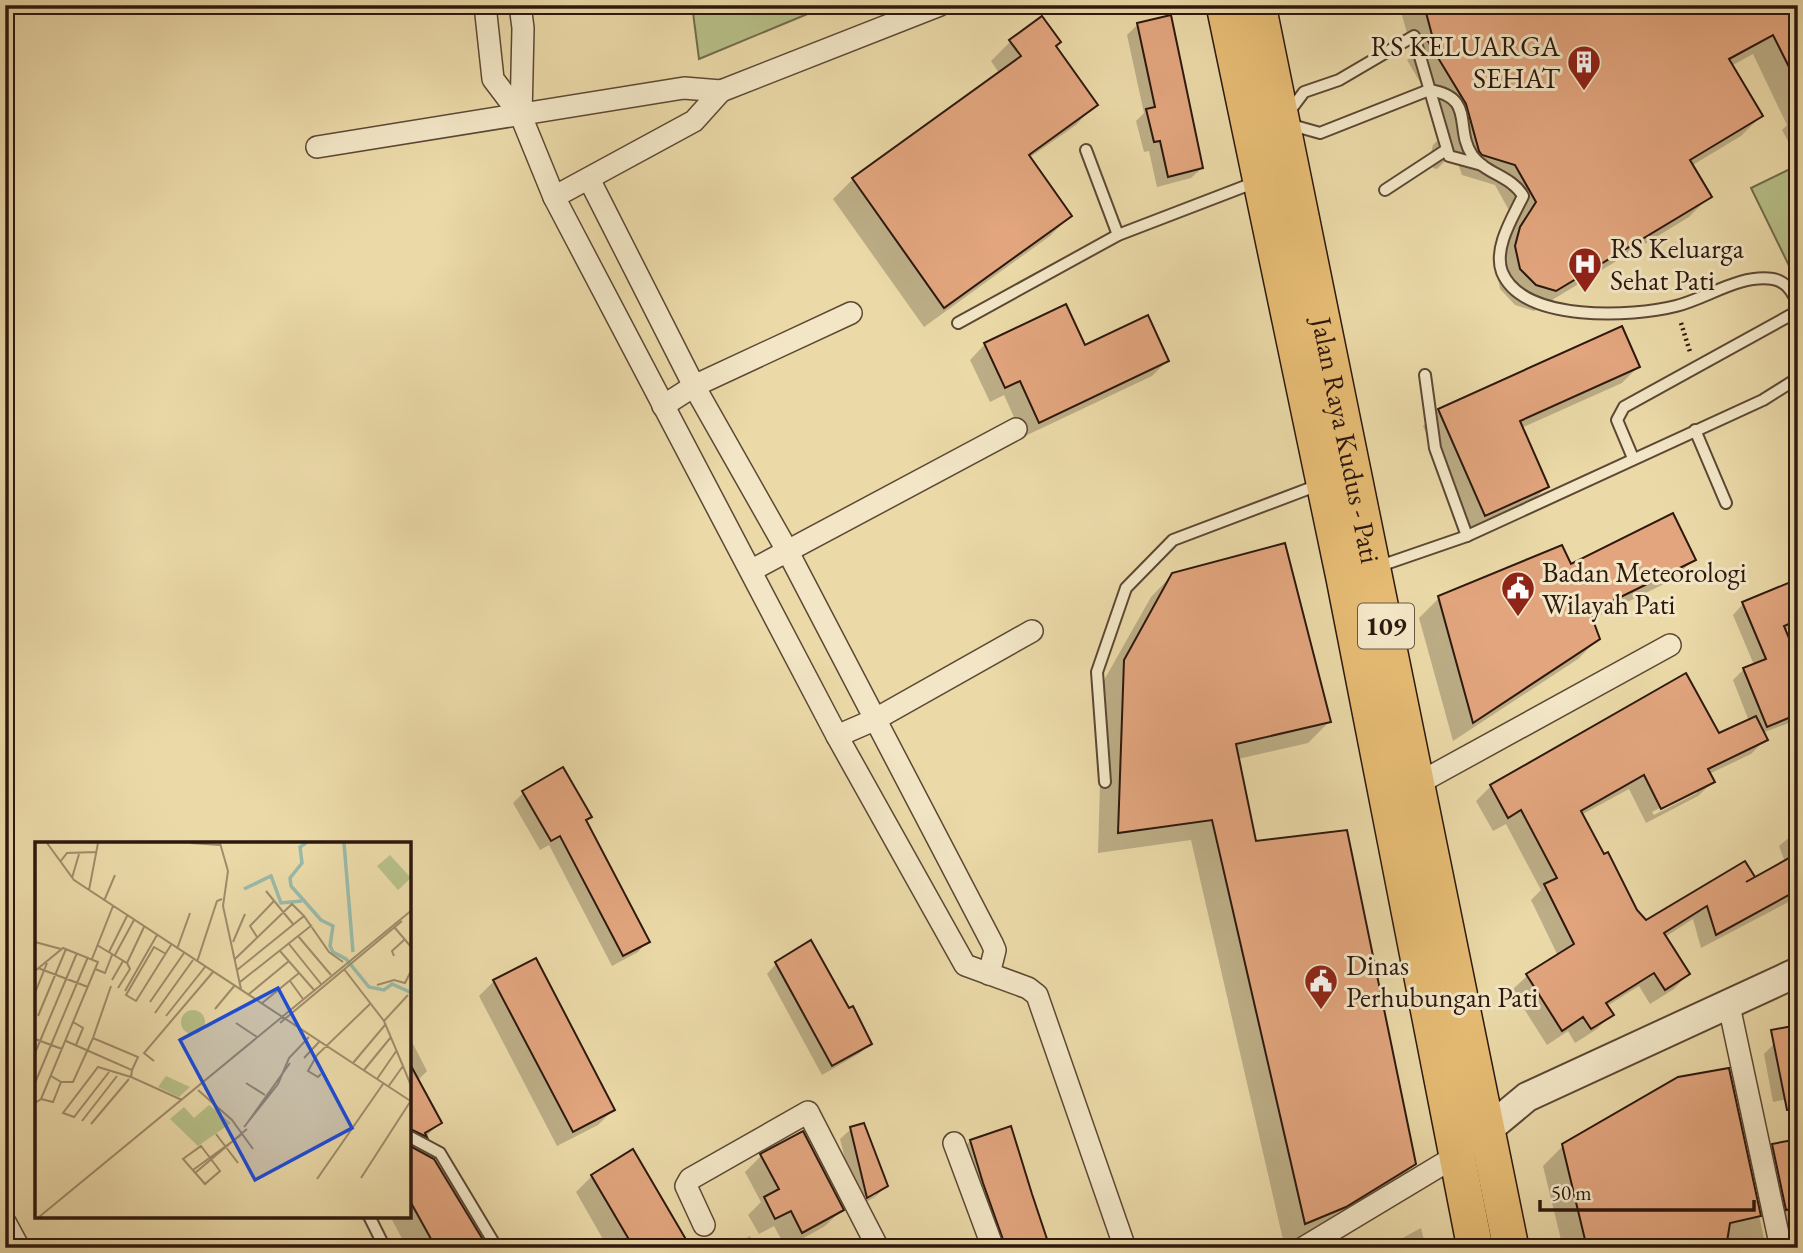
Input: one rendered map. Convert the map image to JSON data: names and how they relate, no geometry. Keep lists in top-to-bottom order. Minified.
{"streets":{"main road":["Jalan Raya Kudus - Pati","109"]},"places":{"building":["RS KELUARGA SEHAT"],"hospital":["RS Keluarga Sehat Pati"],"public building":["Badan Meteorologi Wilayah Pati","Dinas Perhubungan Pati"]},"scale_bar":"50 m"}
